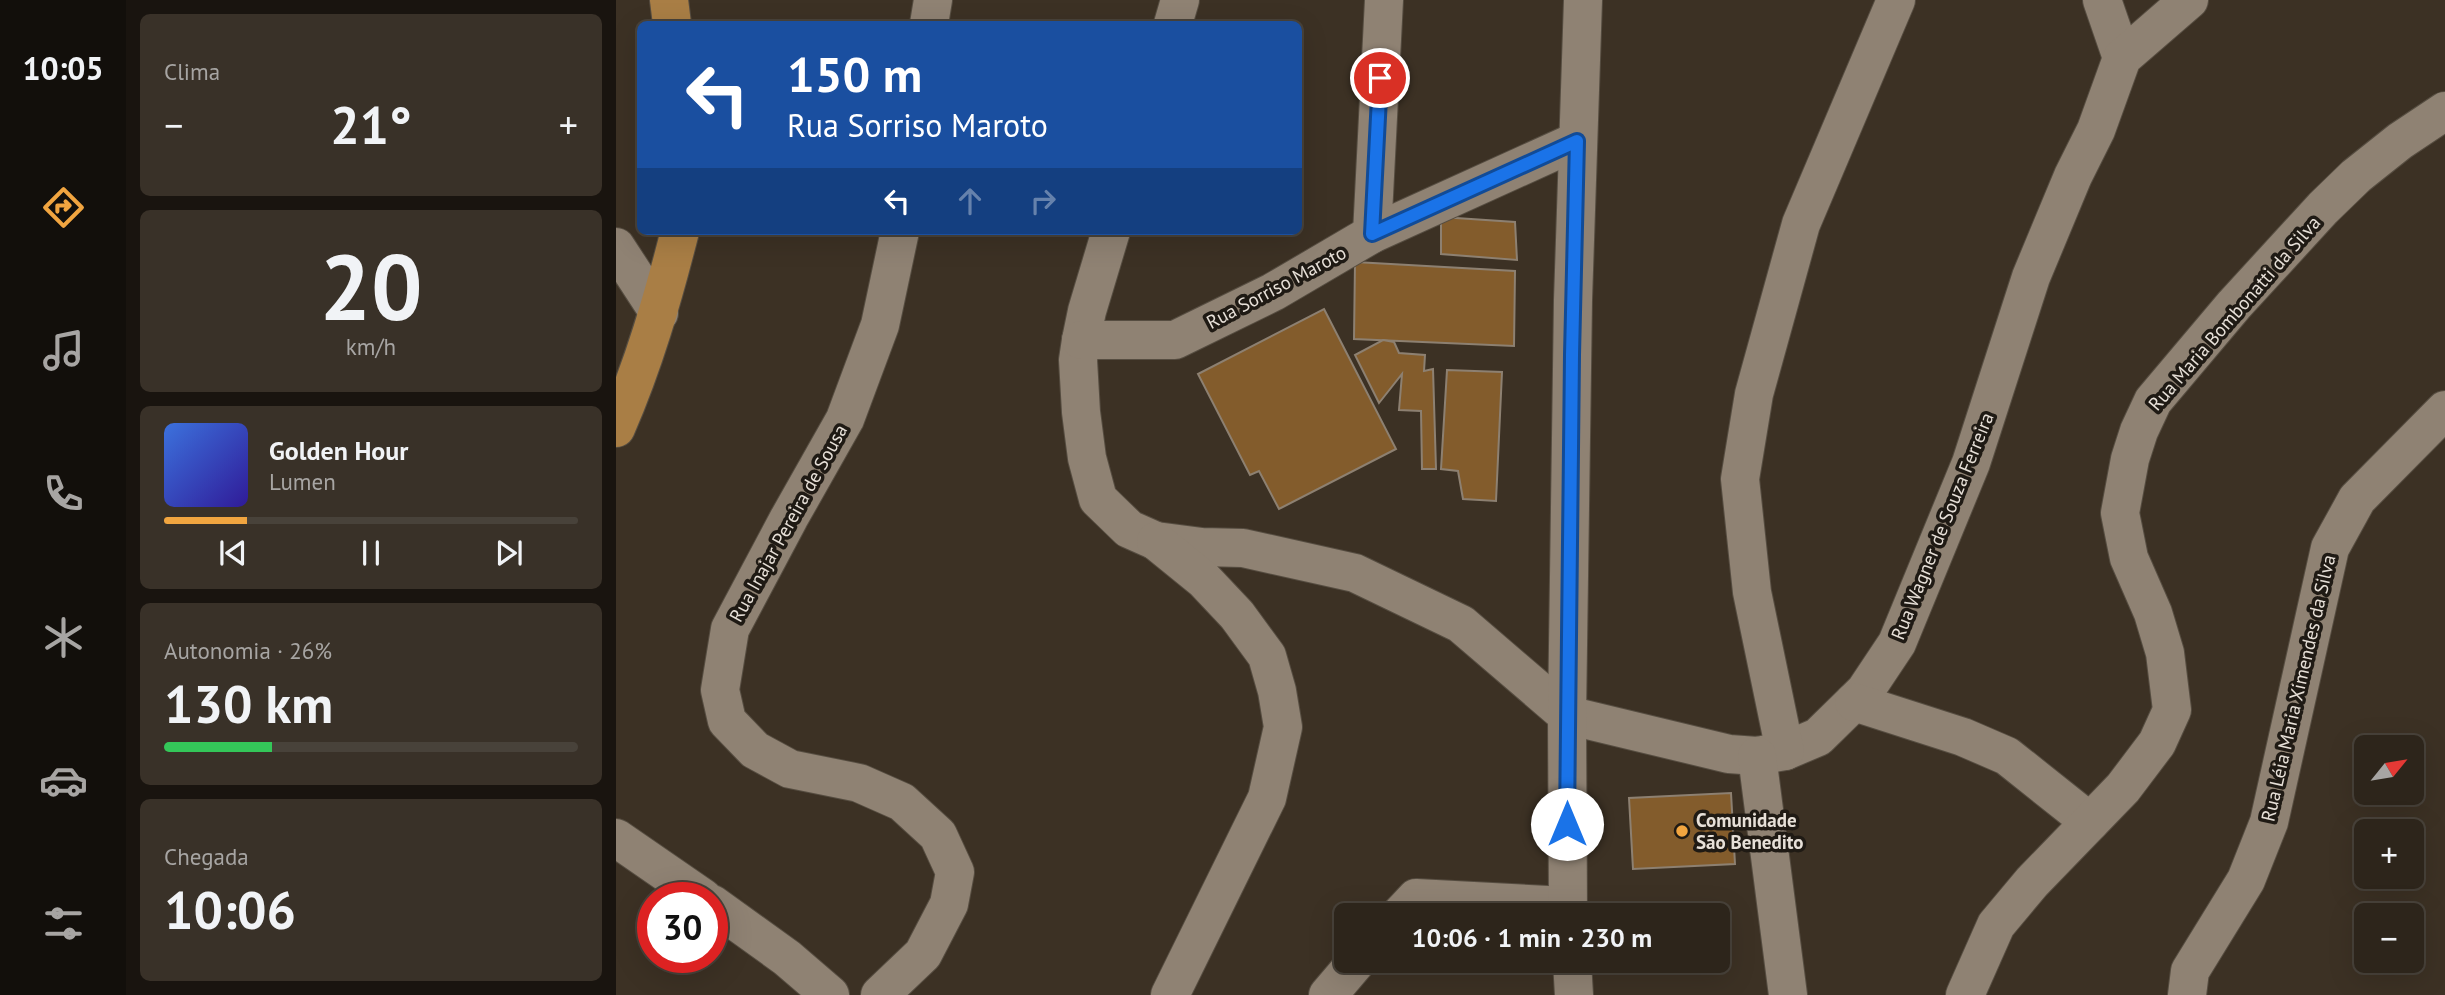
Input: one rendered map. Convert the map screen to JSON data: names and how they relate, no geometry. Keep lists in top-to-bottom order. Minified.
{"streets":{"street":["Rua Sorriso Maroto","Rua Maria Bombonatti da Silva","Rua Inajar Pereira de Sousa","Rua Wagner de Souza Ferreira","Rua Léia Maria Ximendes da Silva"]},"places":["Comunidade São Benedito"],"north":"top right","page":{"tabs":"10:05","tile":["Clima",["20","km/h"],["Autonomia · 26%","130 km"],["Chegada","10:06"]],"turn":["150 m","Rua Sorriso Maroto"],"heat":["−","21°","+"],"song":["Golden Hour","Lumen"],"map_buttons":["+","−"],"limit":"30","trip":"10:06 · 1 min · 230 m"}}
